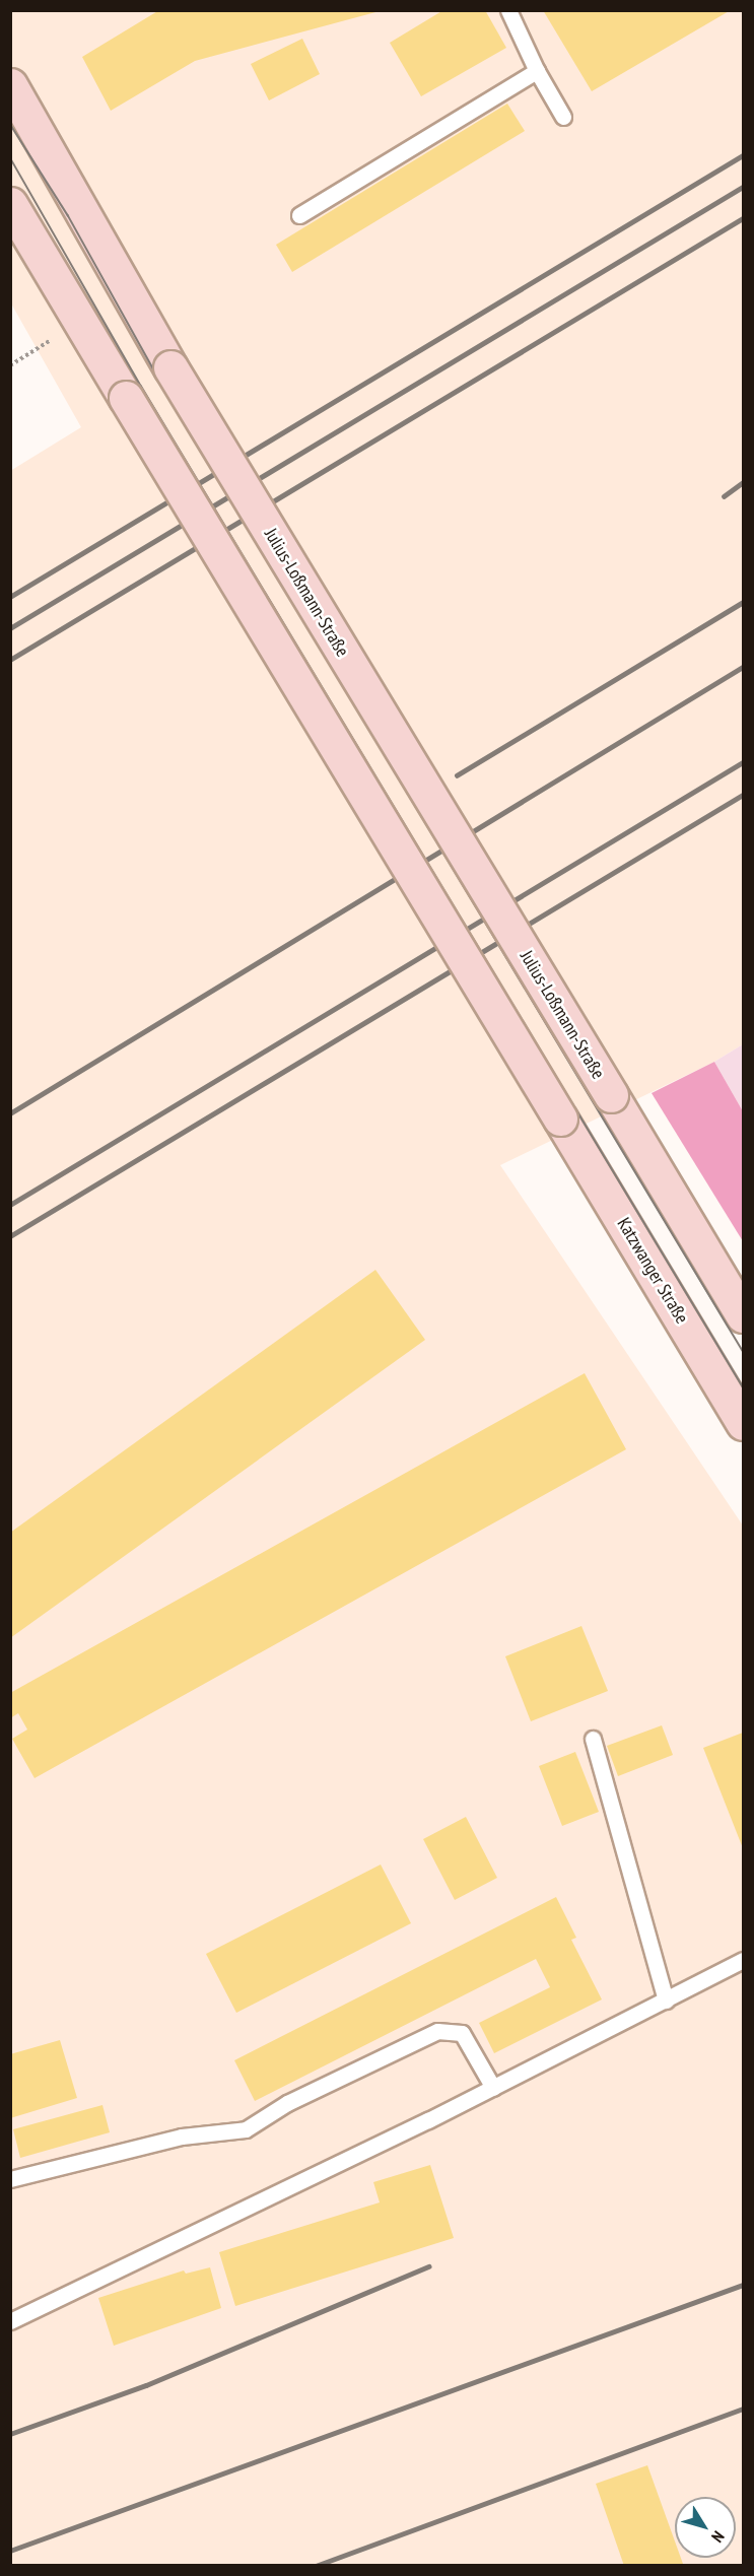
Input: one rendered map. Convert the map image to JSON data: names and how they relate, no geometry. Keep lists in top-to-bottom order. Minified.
{"streets":{"main road":["Julius-Loßmann-Straße","Katzwanger Straße"]},"north":"bottom right"}
